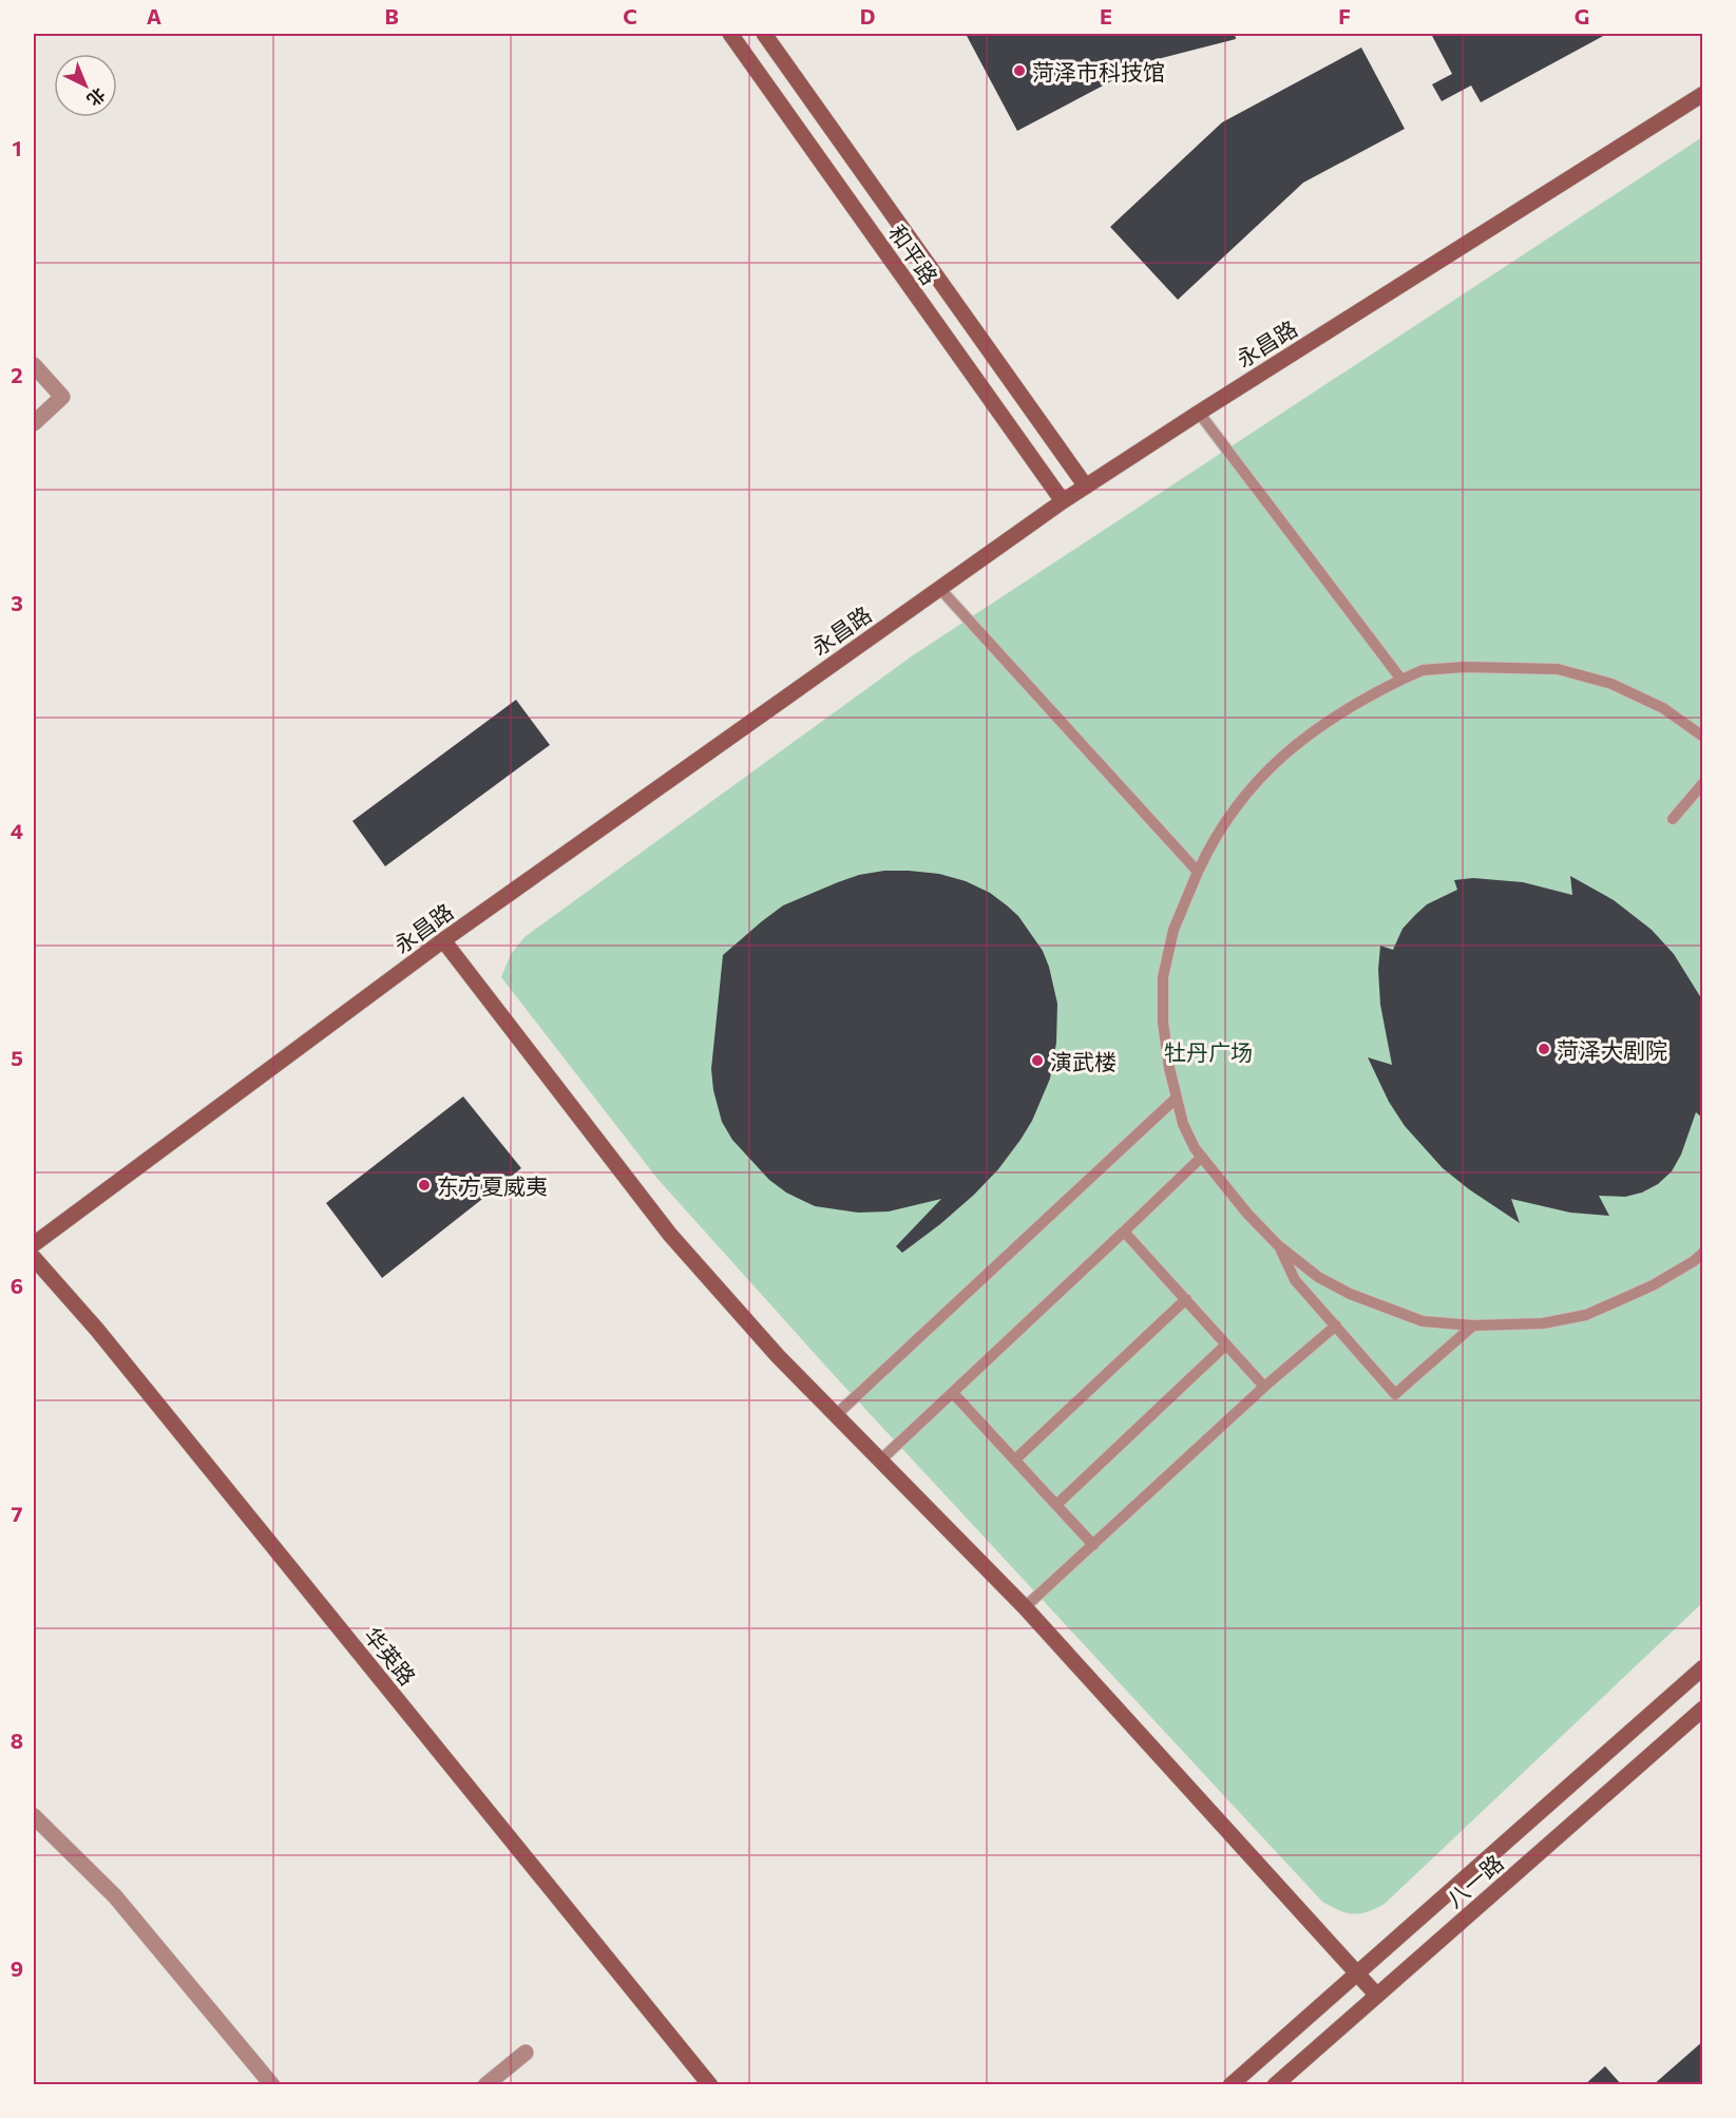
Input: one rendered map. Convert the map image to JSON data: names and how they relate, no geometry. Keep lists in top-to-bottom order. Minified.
{"streets":{"main road":["和平路","永昌路","华英路","八一路"]},"crossings":[["和平路","永昌路"]],"parks":["牡丹广场"],"places":["菏泽市科技馆","菏泽大剧院","演武楼","东方夏威夷"],"north":"bottom right","grid":{"columns":["A","B","C","D","E","F","G"],"rows":["1","2","3","4","5","6","7","8","9"]}}
